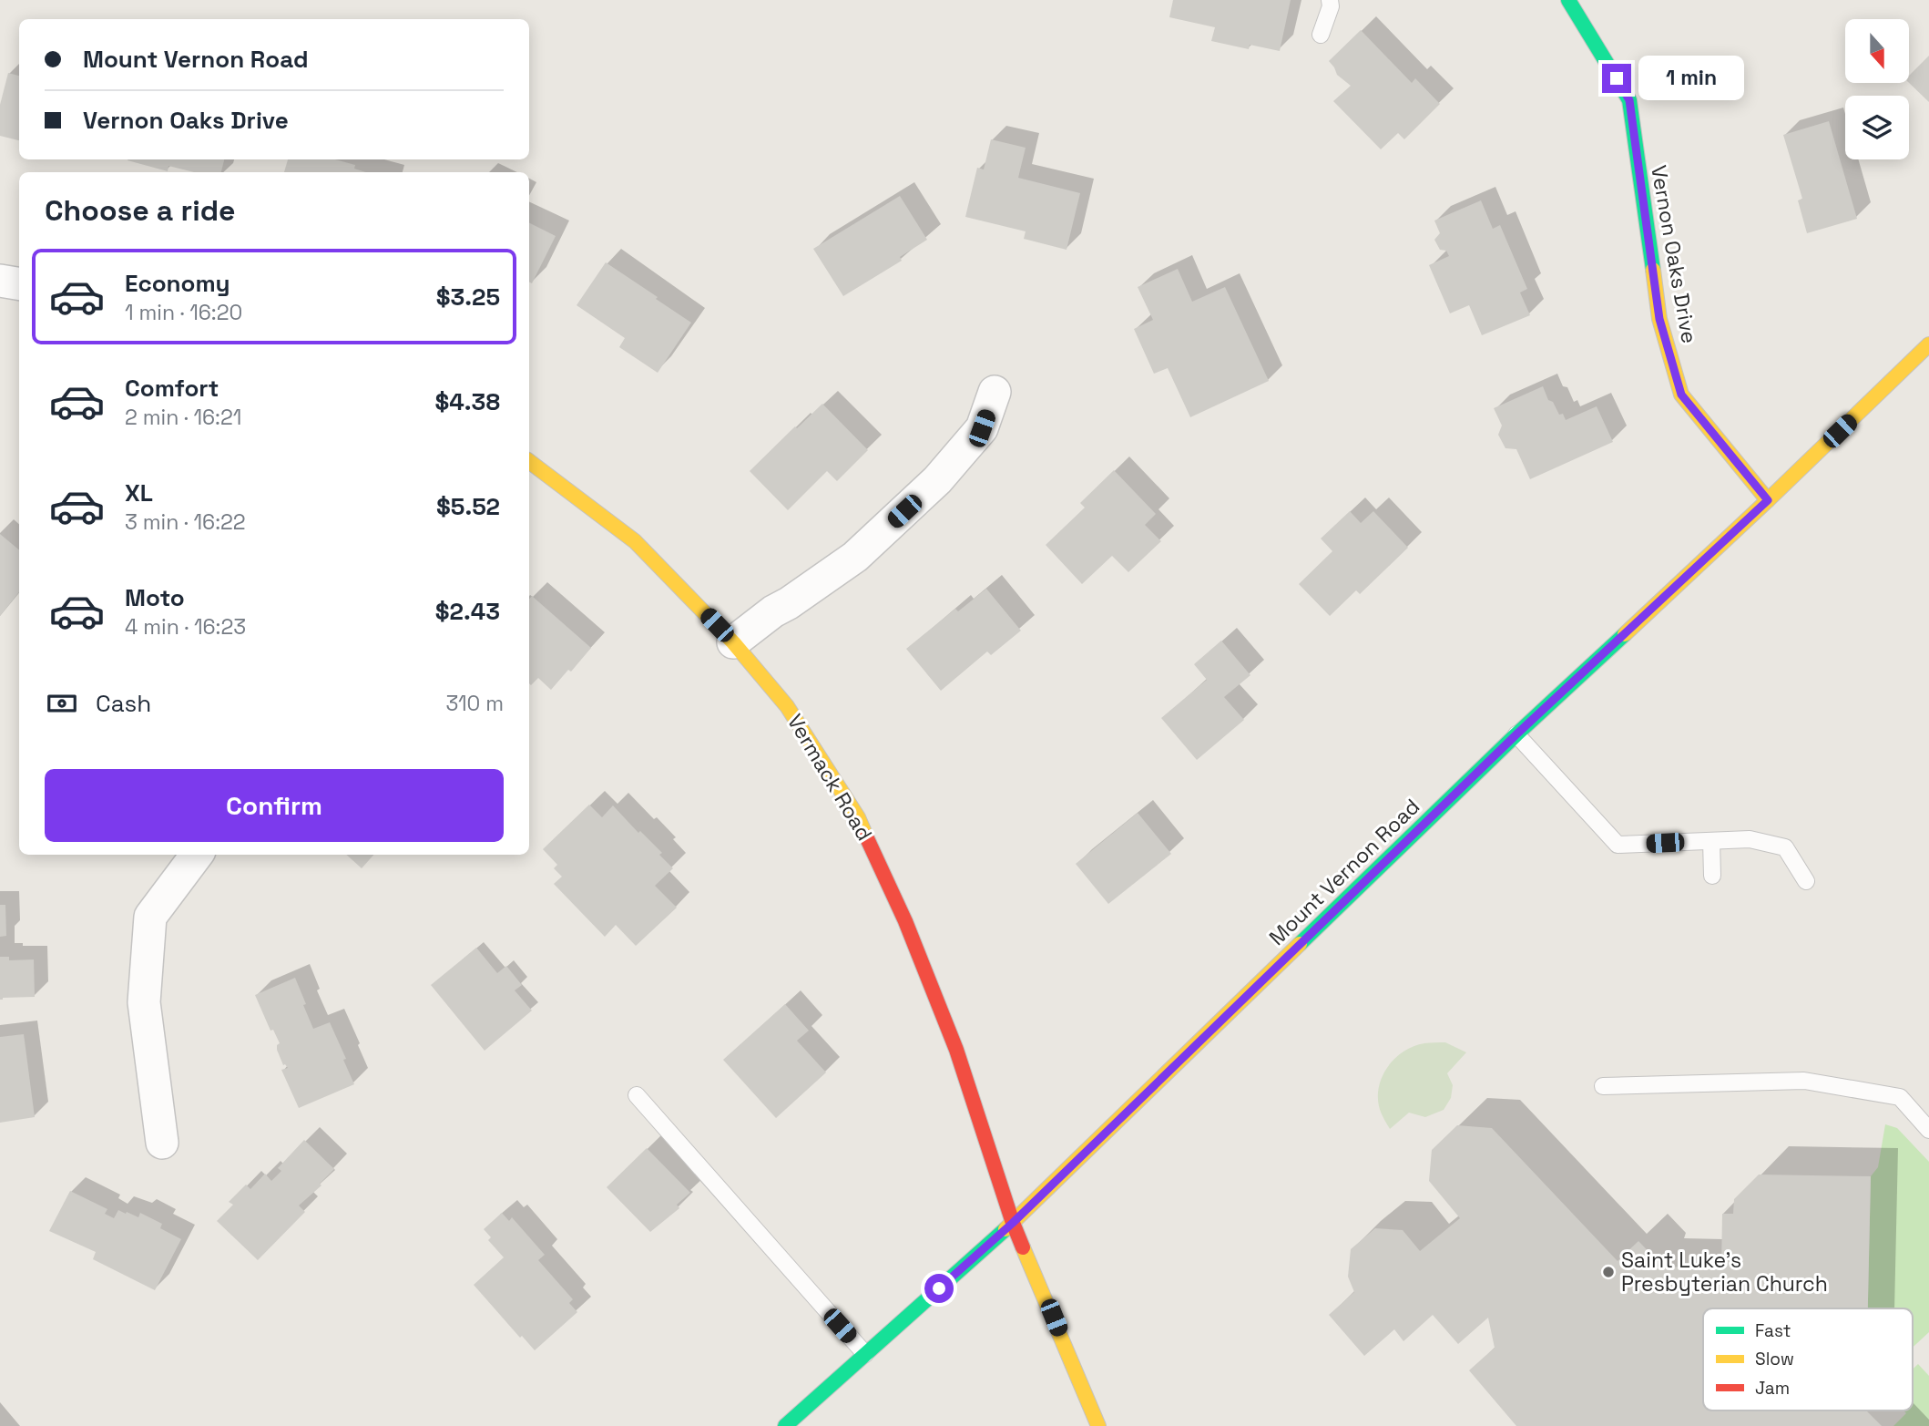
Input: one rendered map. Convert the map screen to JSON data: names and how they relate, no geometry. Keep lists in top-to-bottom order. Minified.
{"streets":{"street":["Vernon Oaks Drive","Vermack Road","Mount Vernon Road"]},"crossings":[["Vernon Oaks Drive","Mount Vernon Road"],["Vermack Road","Mount Vernon Road"]],"places":["Saint Luke's Presbyterian Church"],"legend":["Fast","Slow","Jam"],"north":"bottom","page":{"banner":["Mount Vernon Road","Vernon Oaks Drive"],"bubble":"1 min","heading":"Choose a ride","list":[{"name":"Economy","note":"1 min · 16:20","value":"$3.25"},{"name":"Comfort","note":"2 min · 16:21","value":"$4.38"},{"name":"XL","note":"3 min · 16:22","value":"$5.52"},{"name":"Moto","note":"4 min · 16:23","value":"$2.43"}],"pay":["Cash","310 m"],"buttons":"Confirm"}}
